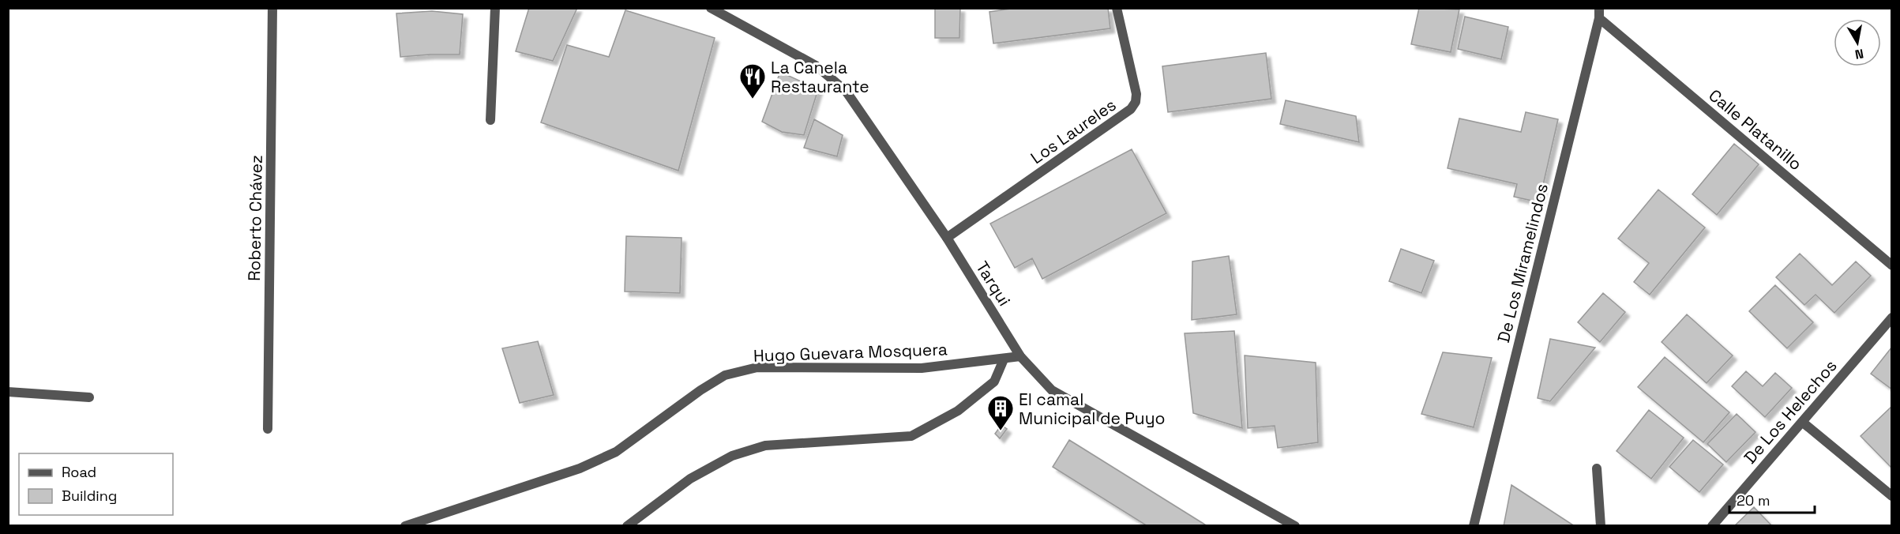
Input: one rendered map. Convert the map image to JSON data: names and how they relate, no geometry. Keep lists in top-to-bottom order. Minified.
{"streets":{"street":["Calle Platanillo","Los Laureles","Roberto Chávez","De Los Miramelindos","Tarqui","Hugo Guevara Mosquera","De Los Helechos"]},"crossings":[["Calle Platanillo","De Los Miramelindos"],["Los Laureles","Tarqui"],["Tarqui","Hugo Guevara Mosquera"]],"places":{"restaurant":["La Canela Restaurante"],"building":["El camal Municipal de Puyo"]},"legend":["Road","Building"],"scale_bar":"20 m","north":"bottom"}
